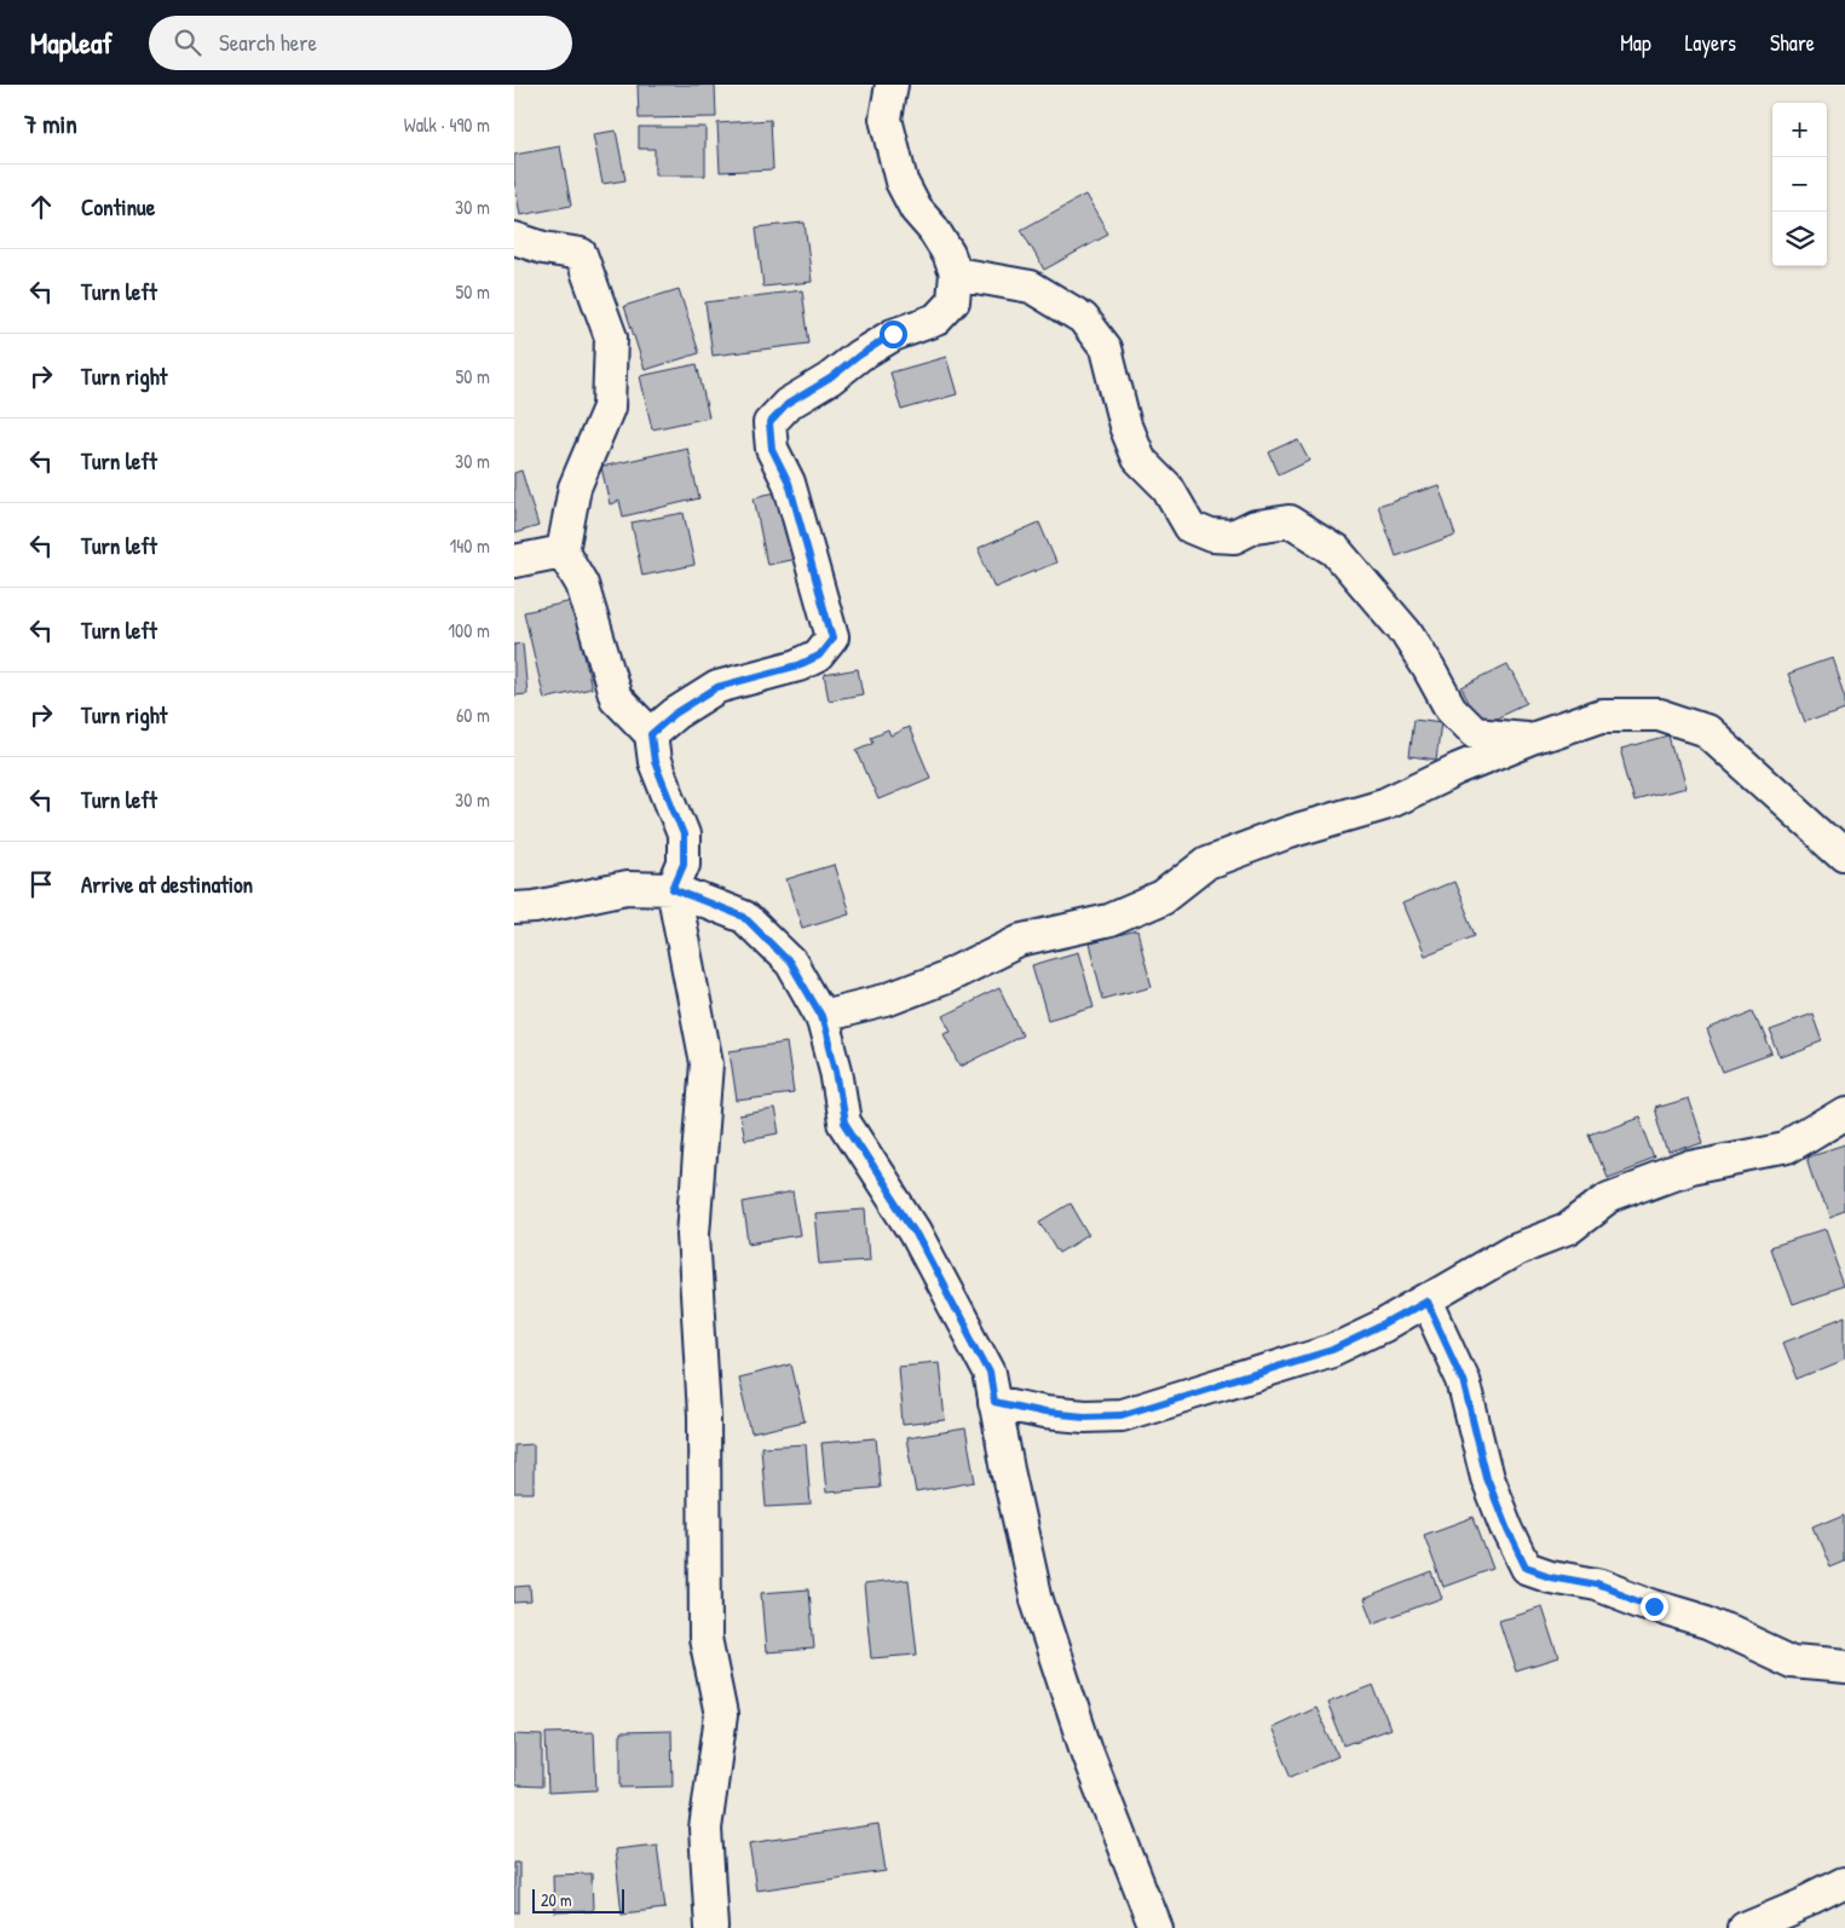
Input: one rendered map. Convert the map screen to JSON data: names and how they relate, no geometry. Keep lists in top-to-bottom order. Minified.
{"scale_bar":"20 m","page":{"header":"Mapleaf","search":"Search here","nav":["Map","Layers","Share"],"heading":["7 min","Walk · 490 m"],"map_buttons":["+","−"],"list":[["Continue","30 m"],["Turn left","50 m"],["Turn right","50 m"],["Turn left","30 m"],["Turn left","140 m"],["Turn left","100 m"],["Turn right","60 m"],["Turn left","30 m"],"Arrive at destination"],"scale":"20 m"}}
